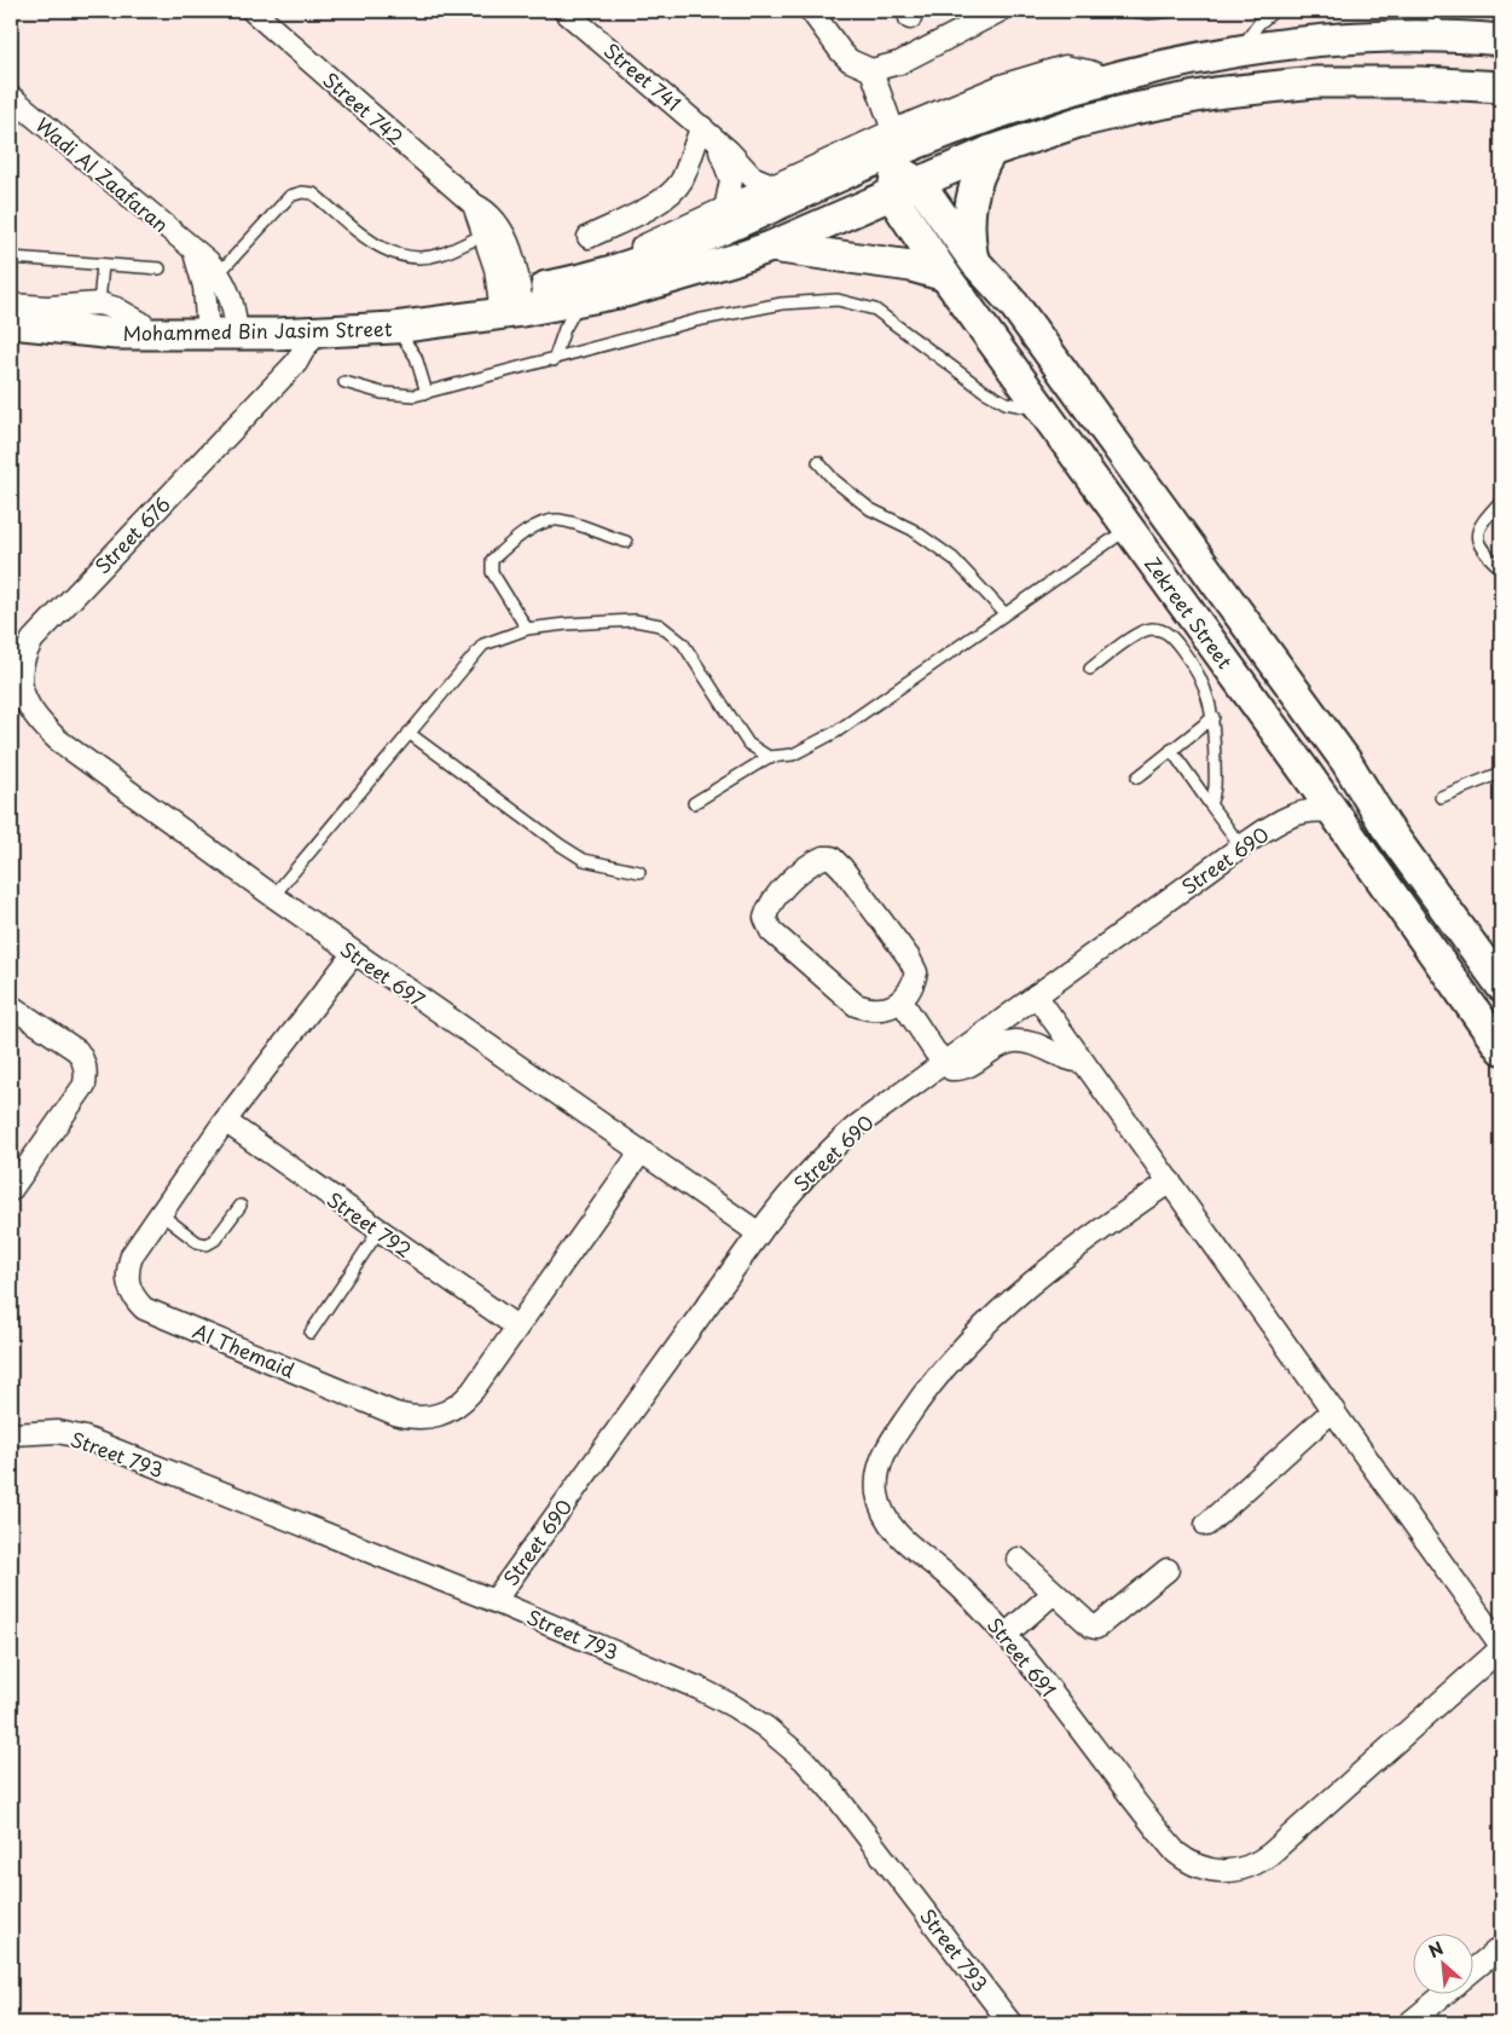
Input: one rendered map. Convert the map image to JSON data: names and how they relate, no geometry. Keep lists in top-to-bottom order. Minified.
{"streets":{"street":["Street 741","Street 742","Wadi Al Zaafaran","Mohammed Bin Jasim Street","Street 676","Zekreet Street","Street 690","Street 697","Street 792","Al Themaid","Street 793","Street 691"]},"crossings":[["Street 742","Mohammed Bin Jasim Street"],["Wadi Al Zaafaran","Mohammed Bin Jasim Street"],["Mohammed Bin Jasim Street","Street 676"],["Mohammed Bin Jasim Street","Zekreet Street"],["Street 676","Street 697"],["Zekreet Street","Street 690"],["Street 690","Street 697"],["Street 690","Street 793"],["Street 697","Al Themaid"],["Street 792","Al Themaid"]],"north":"top left"}
